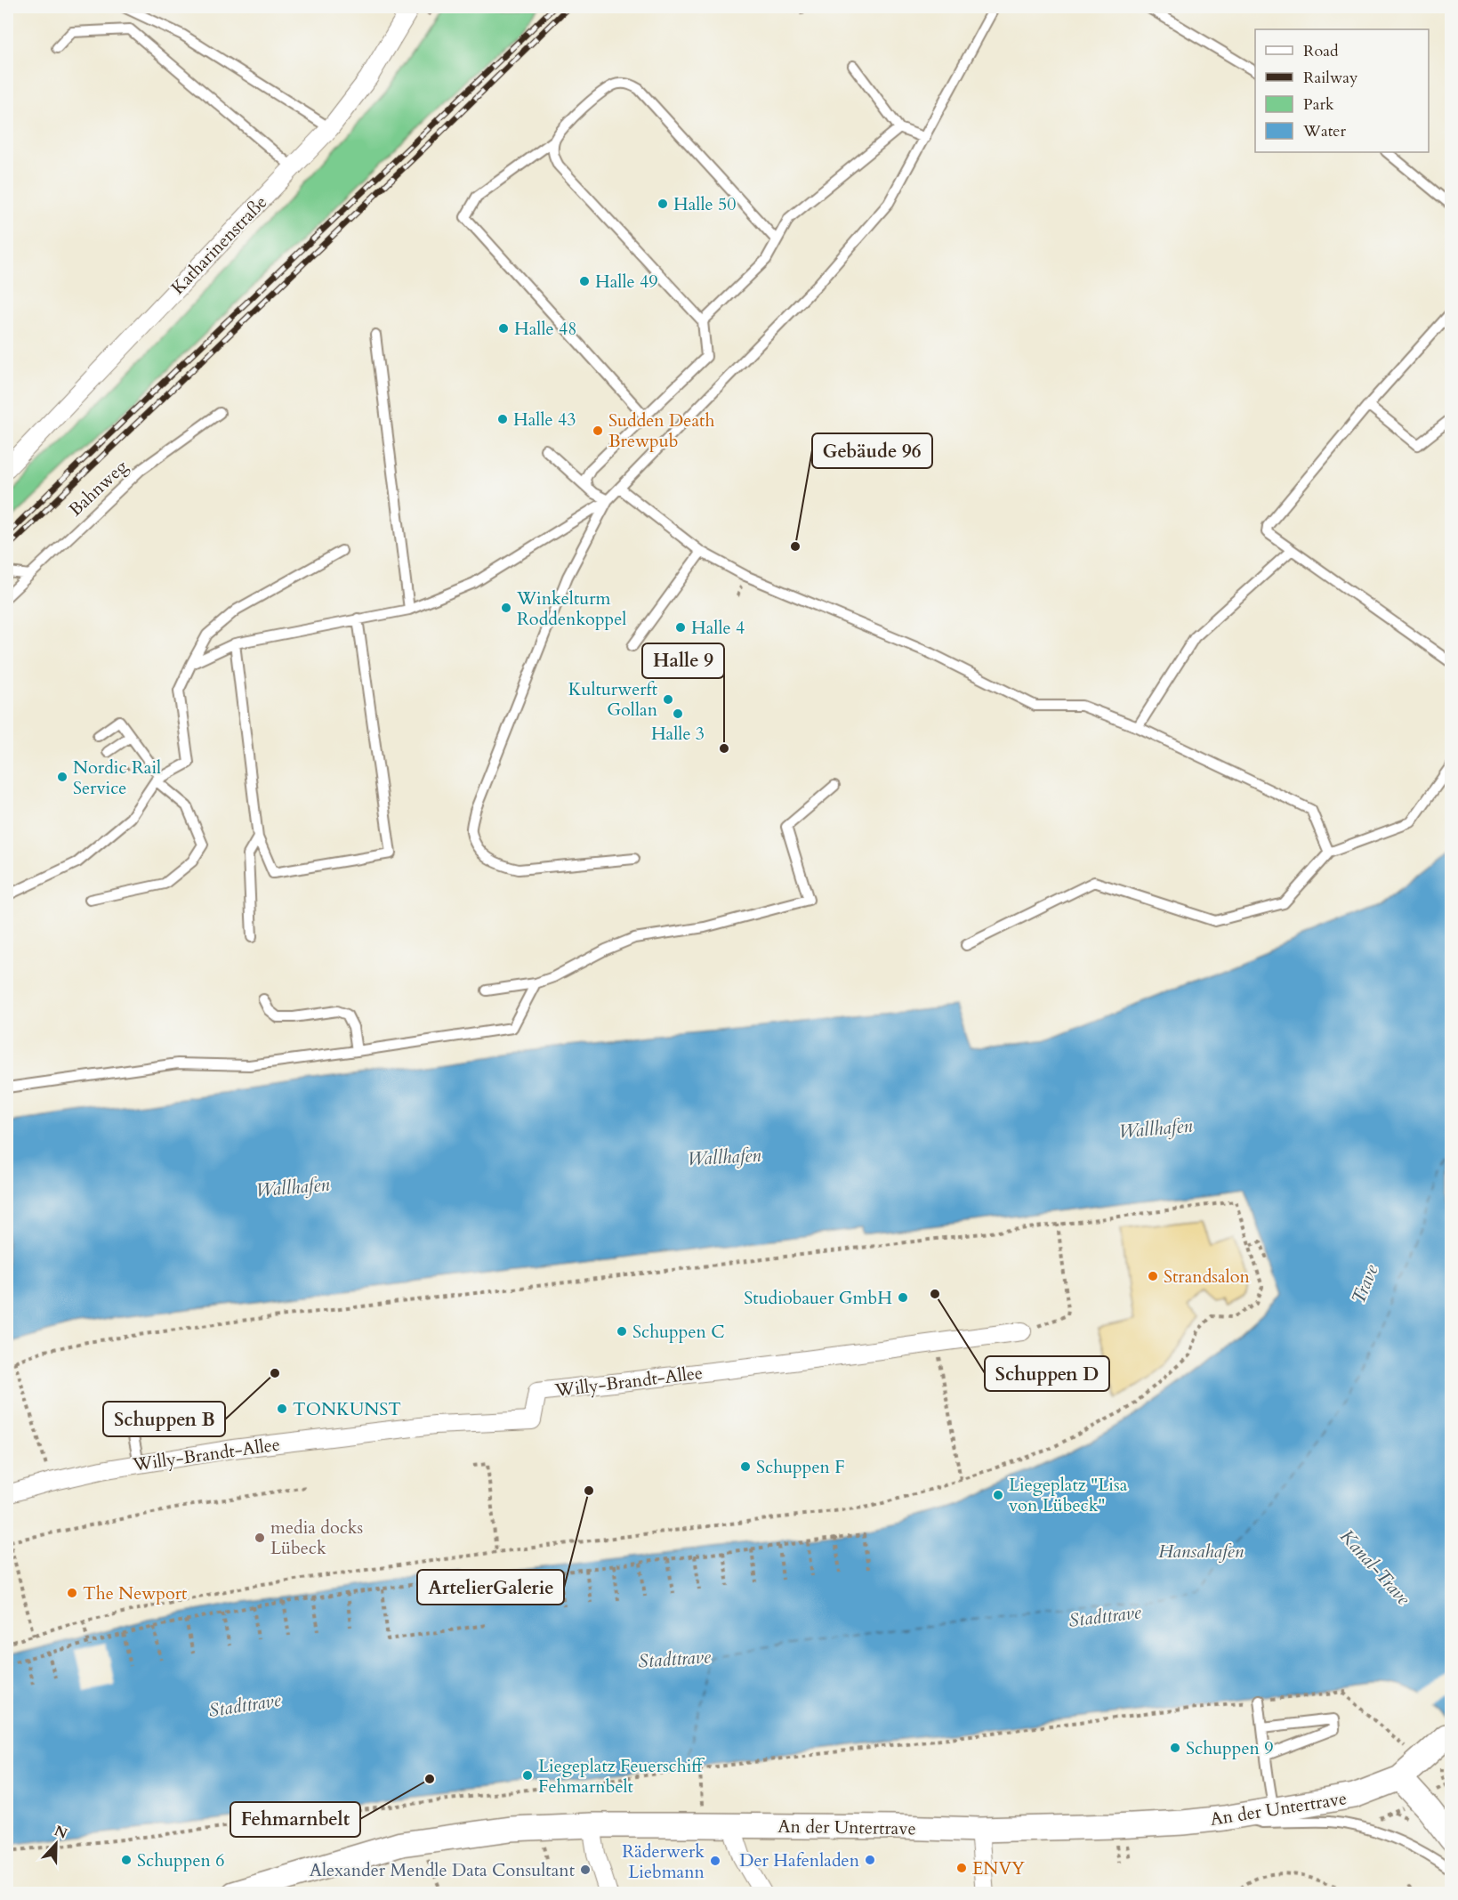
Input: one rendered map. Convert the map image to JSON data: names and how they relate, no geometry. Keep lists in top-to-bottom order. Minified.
{"streets":{"main road":["An der Untertrave"],"street":["Katharinenstraße","Willy-Brandt-Allee"],"lane":["Bahnweg"]},"water":["Wallhafen","Trave","Hansahafen","Kanal-Trave","Stadttrave"],"places":["Halle 50","Halle 49","Halle 48","Halle 43","Sudden Death Brewpub","Gebäude 96","Winkelturm Roddenkoppel","Halle 4","Kulturwerft Gollan","Halle 3","Halle 9","Nordic Rail Service","Strandsalon","Schuppen D","Studiobauer GmbH","Schuppen C","Schuppen B","TONKUNST","Schuppen F","ArtelierGalerie","Liegeplatz \"Lisa von Lübeck\"","media docks Lübeck","The Newport","Schuppen 9","Liegeplatz Feuerschiff Fehmarnbelt","Fehmarnbelt","Schuppen 6","Der Hafenladen","Räderwerk Liebmann","ENVY","Alexander Mendle Data Consultant"],"legend":["Road","Railway","Park","Water"],"north":"top"}
